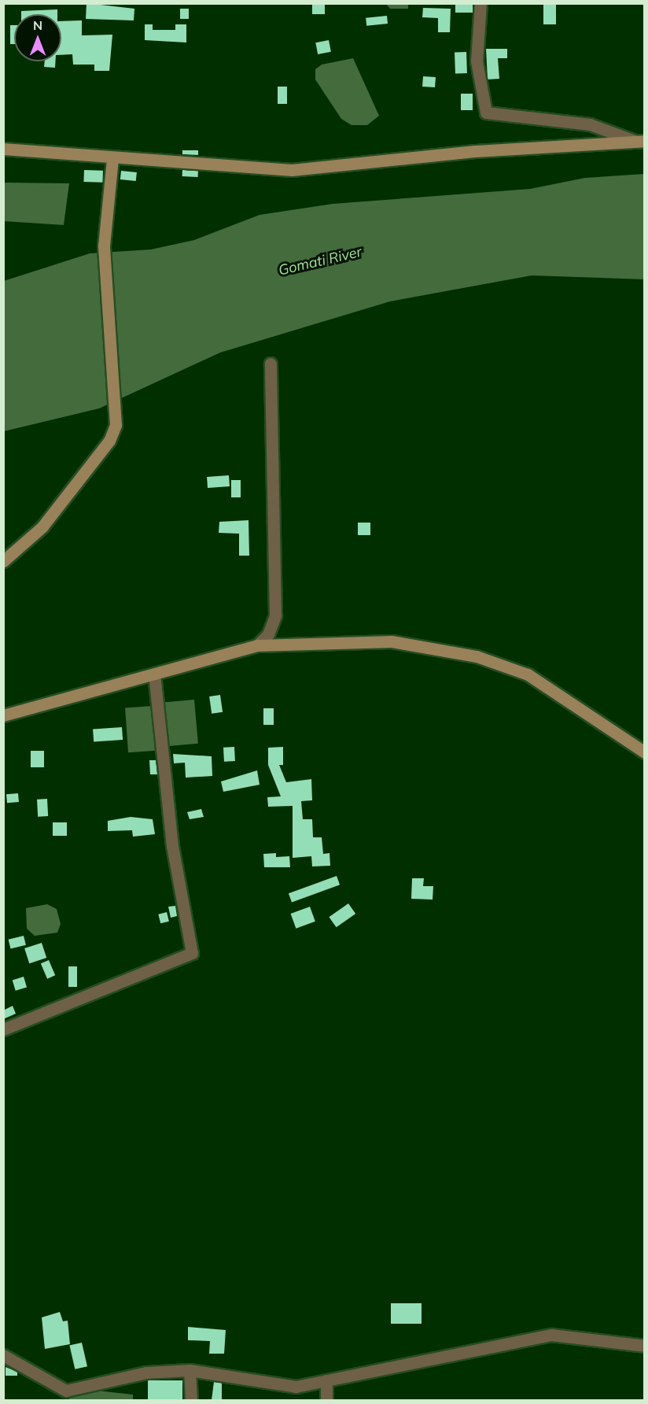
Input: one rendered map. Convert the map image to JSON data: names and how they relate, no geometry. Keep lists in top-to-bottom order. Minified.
{"water":["Gomati River"],"north":"top"}
